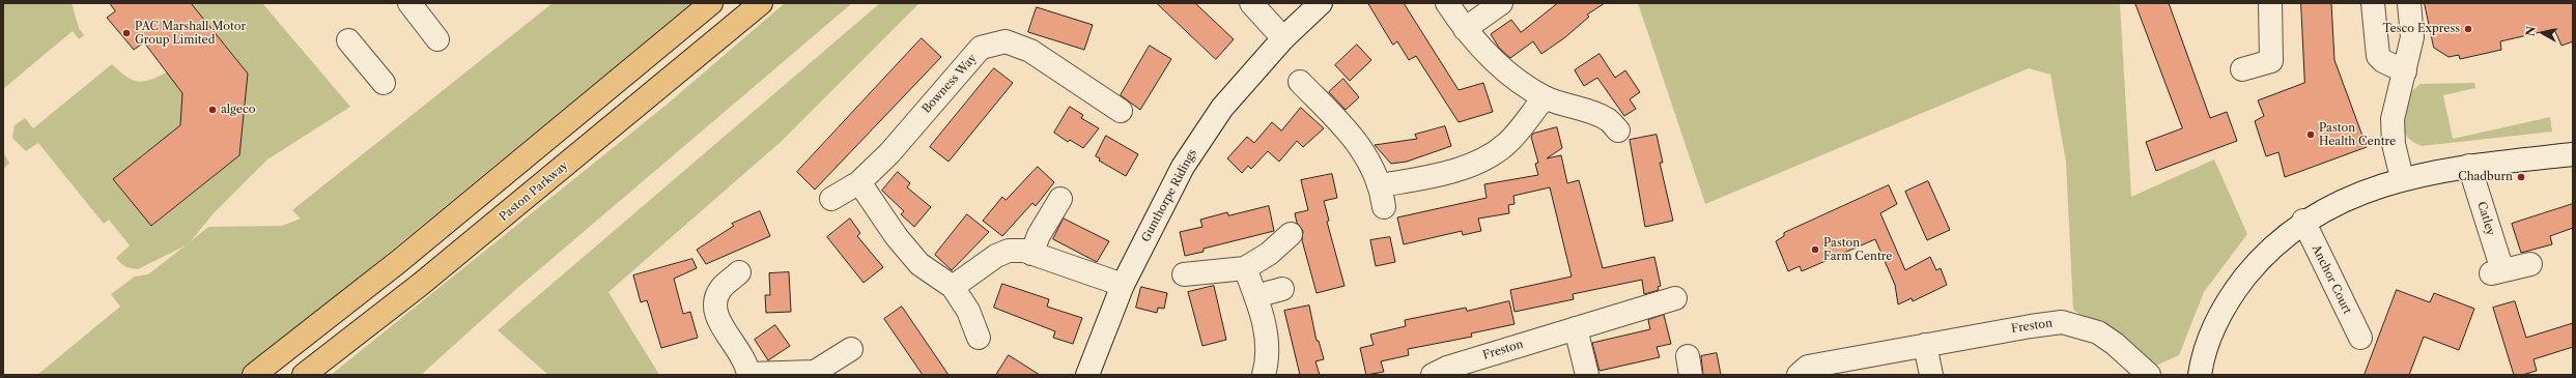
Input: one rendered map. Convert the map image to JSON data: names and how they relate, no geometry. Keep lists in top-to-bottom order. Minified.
{"streets":{"highway":["Paston Parkway"],"street":["Bowness Way","Gunthorpe Ridings","Catley","Anchor Court","Freston"]},"places":["Tesco Express","PAC Marshall Motor Group Limited","algeco","Paston Health Centre","Chadburn","Paston Farm Centre"],"north":"left"}
